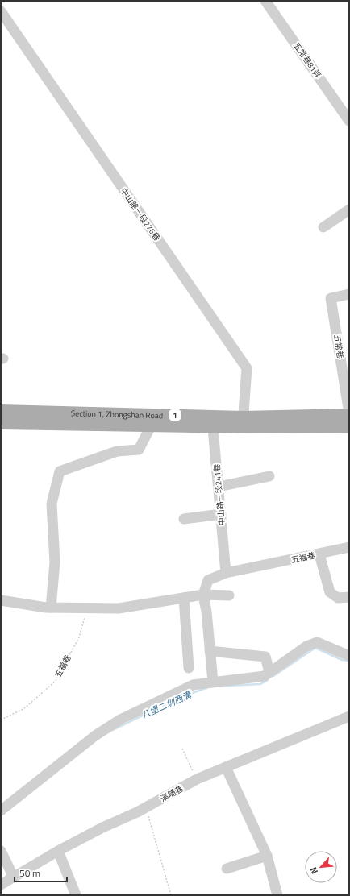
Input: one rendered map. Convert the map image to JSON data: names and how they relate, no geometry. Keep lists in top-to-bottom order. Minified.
{"streets":{"main road":["Section 1, Zhongshan Road","1"],"street":["五常巷81弄","中山路一段276巷","五常巷","中山路一段241巷","五福巷","溪埔巷"]},"crossings":[["中山路一段276巷","Section 1, Zhongshan Road"],["五常巷","Section 1, Zhongshan Road"],["Section 1, Zhongshan Road","中山路一段241巷"],["中山路一段241巷","五福巷"]],"water":["八堡二圳西溝"],"scale_bar":"50 m","north":"bottom left"}
